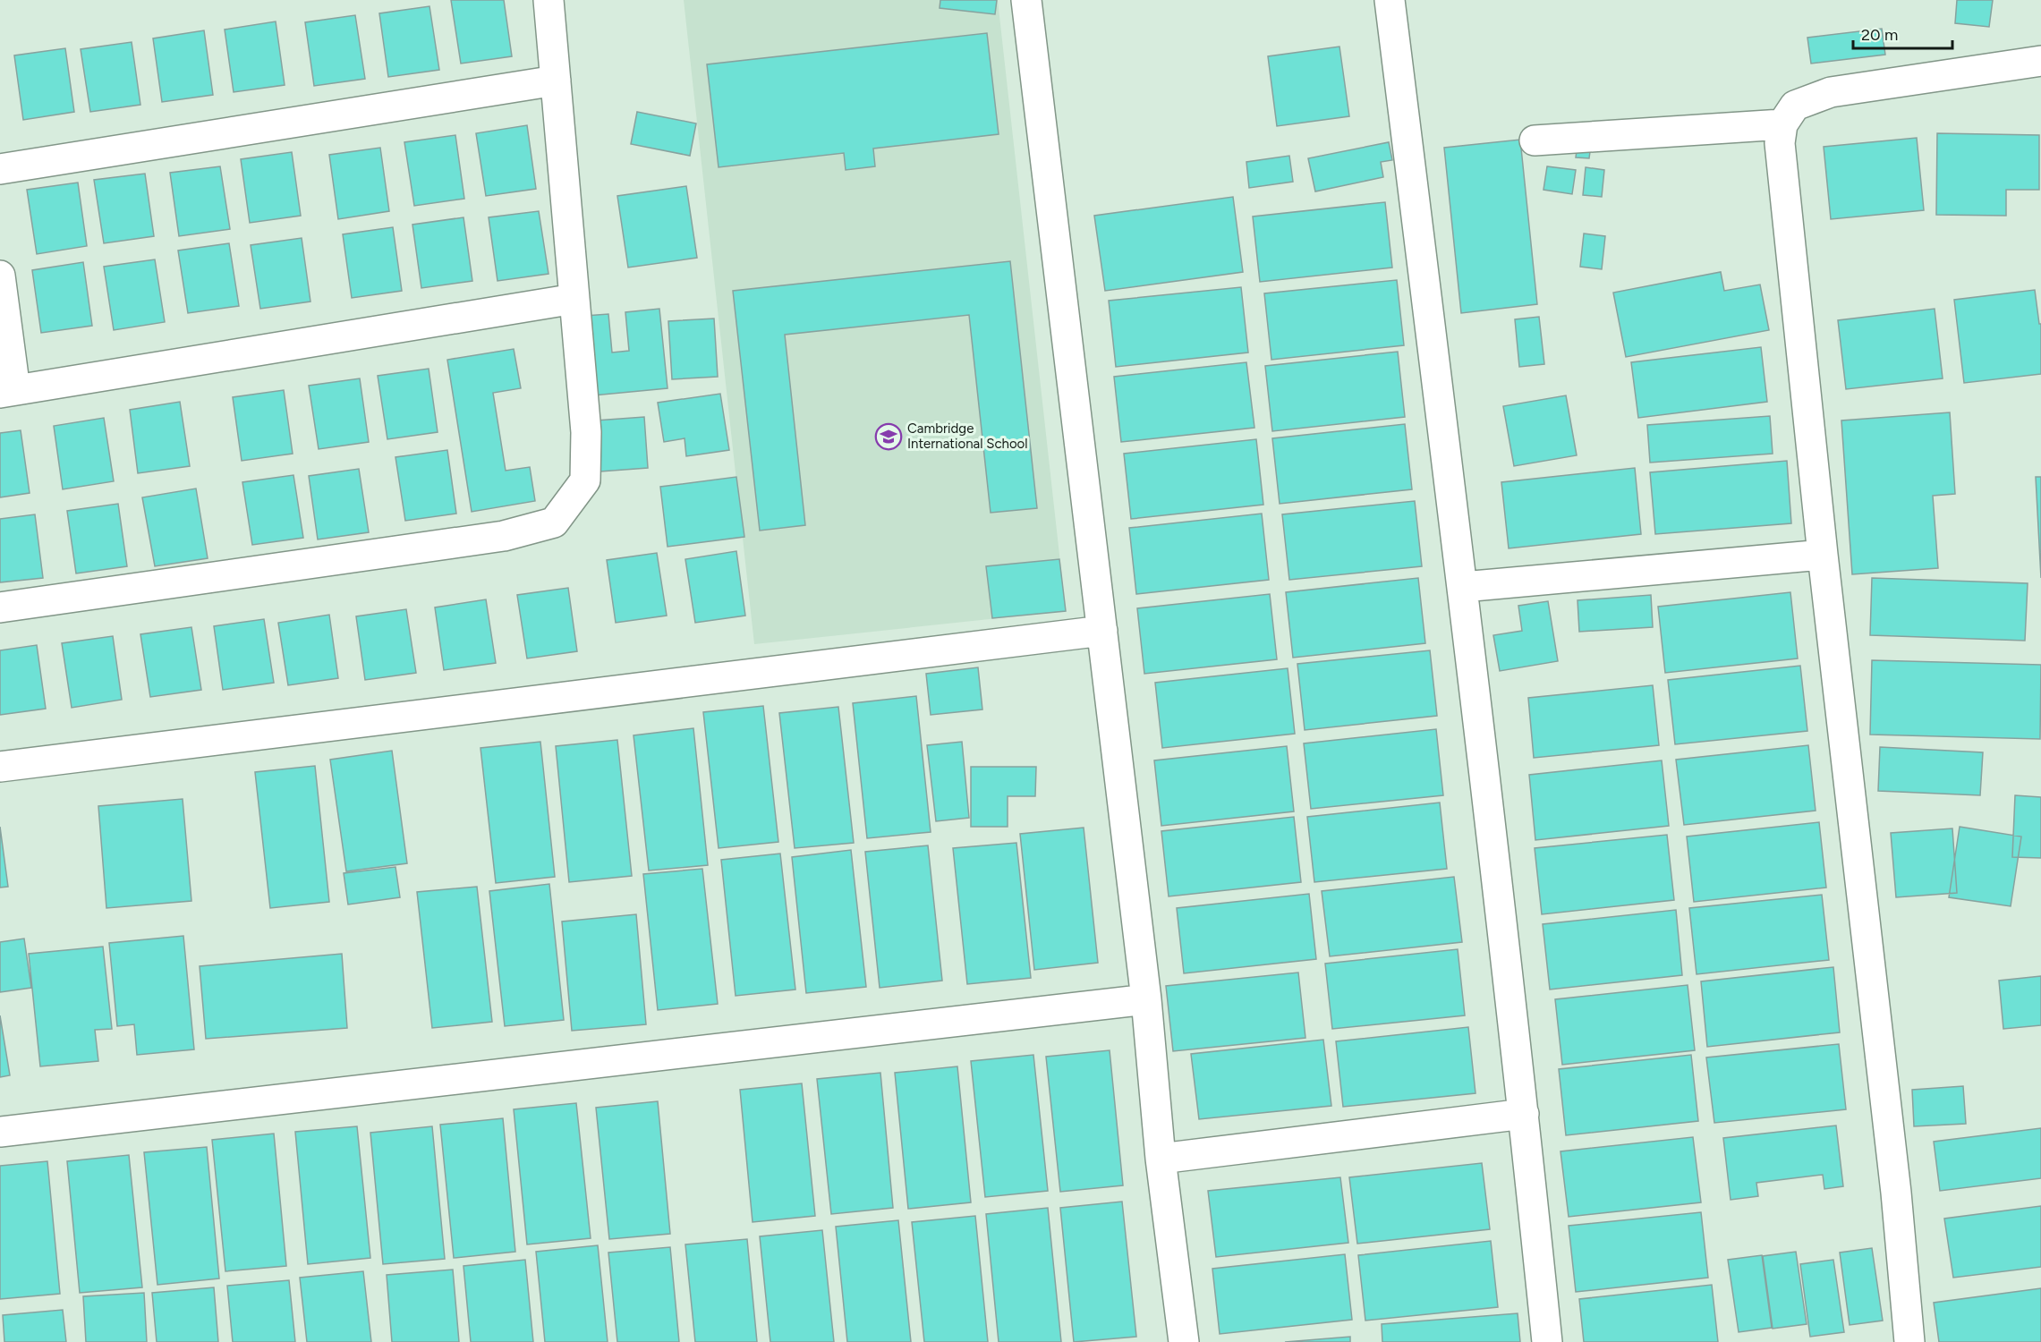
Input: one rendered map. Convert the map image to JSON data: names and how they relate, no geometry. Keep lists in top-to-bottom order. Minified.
{"places":{"school or university":["Cambridge International School"]},"scale_bar":"20 m"}
